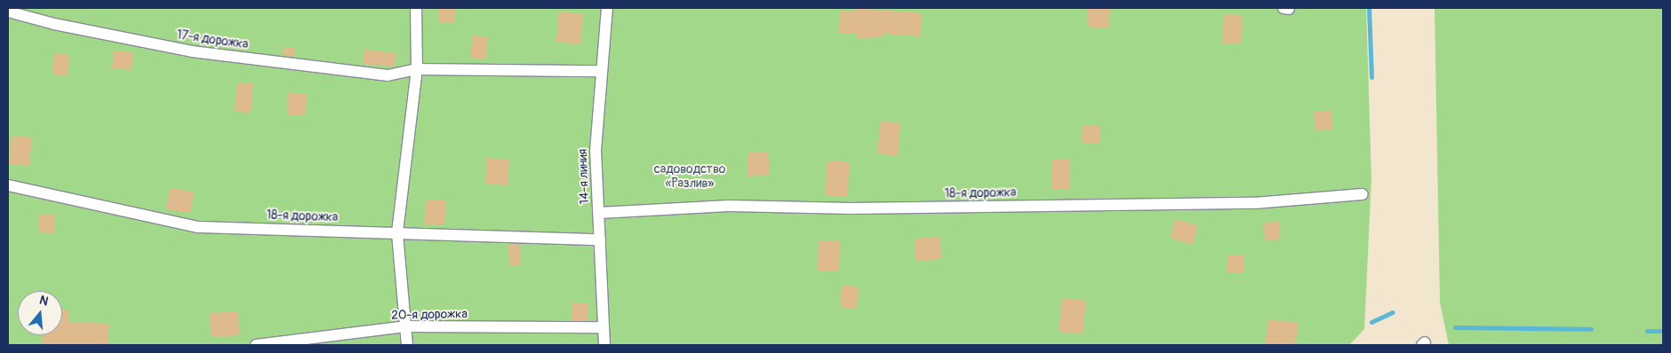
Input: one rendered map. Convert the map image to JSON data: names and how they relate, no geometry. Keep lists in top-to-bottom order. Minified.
{"streets":{"street":["17-я дорожка","14-я линия","18-я дорожка","20-я дорожка"]},"crossings":[["17-я дорожка","14-я линия"],["14-я линия","18-я дорожка"],["14-я линия","20-я дорожка"]],"parks":["садоводство «Разлив»"],"north":"top"}
